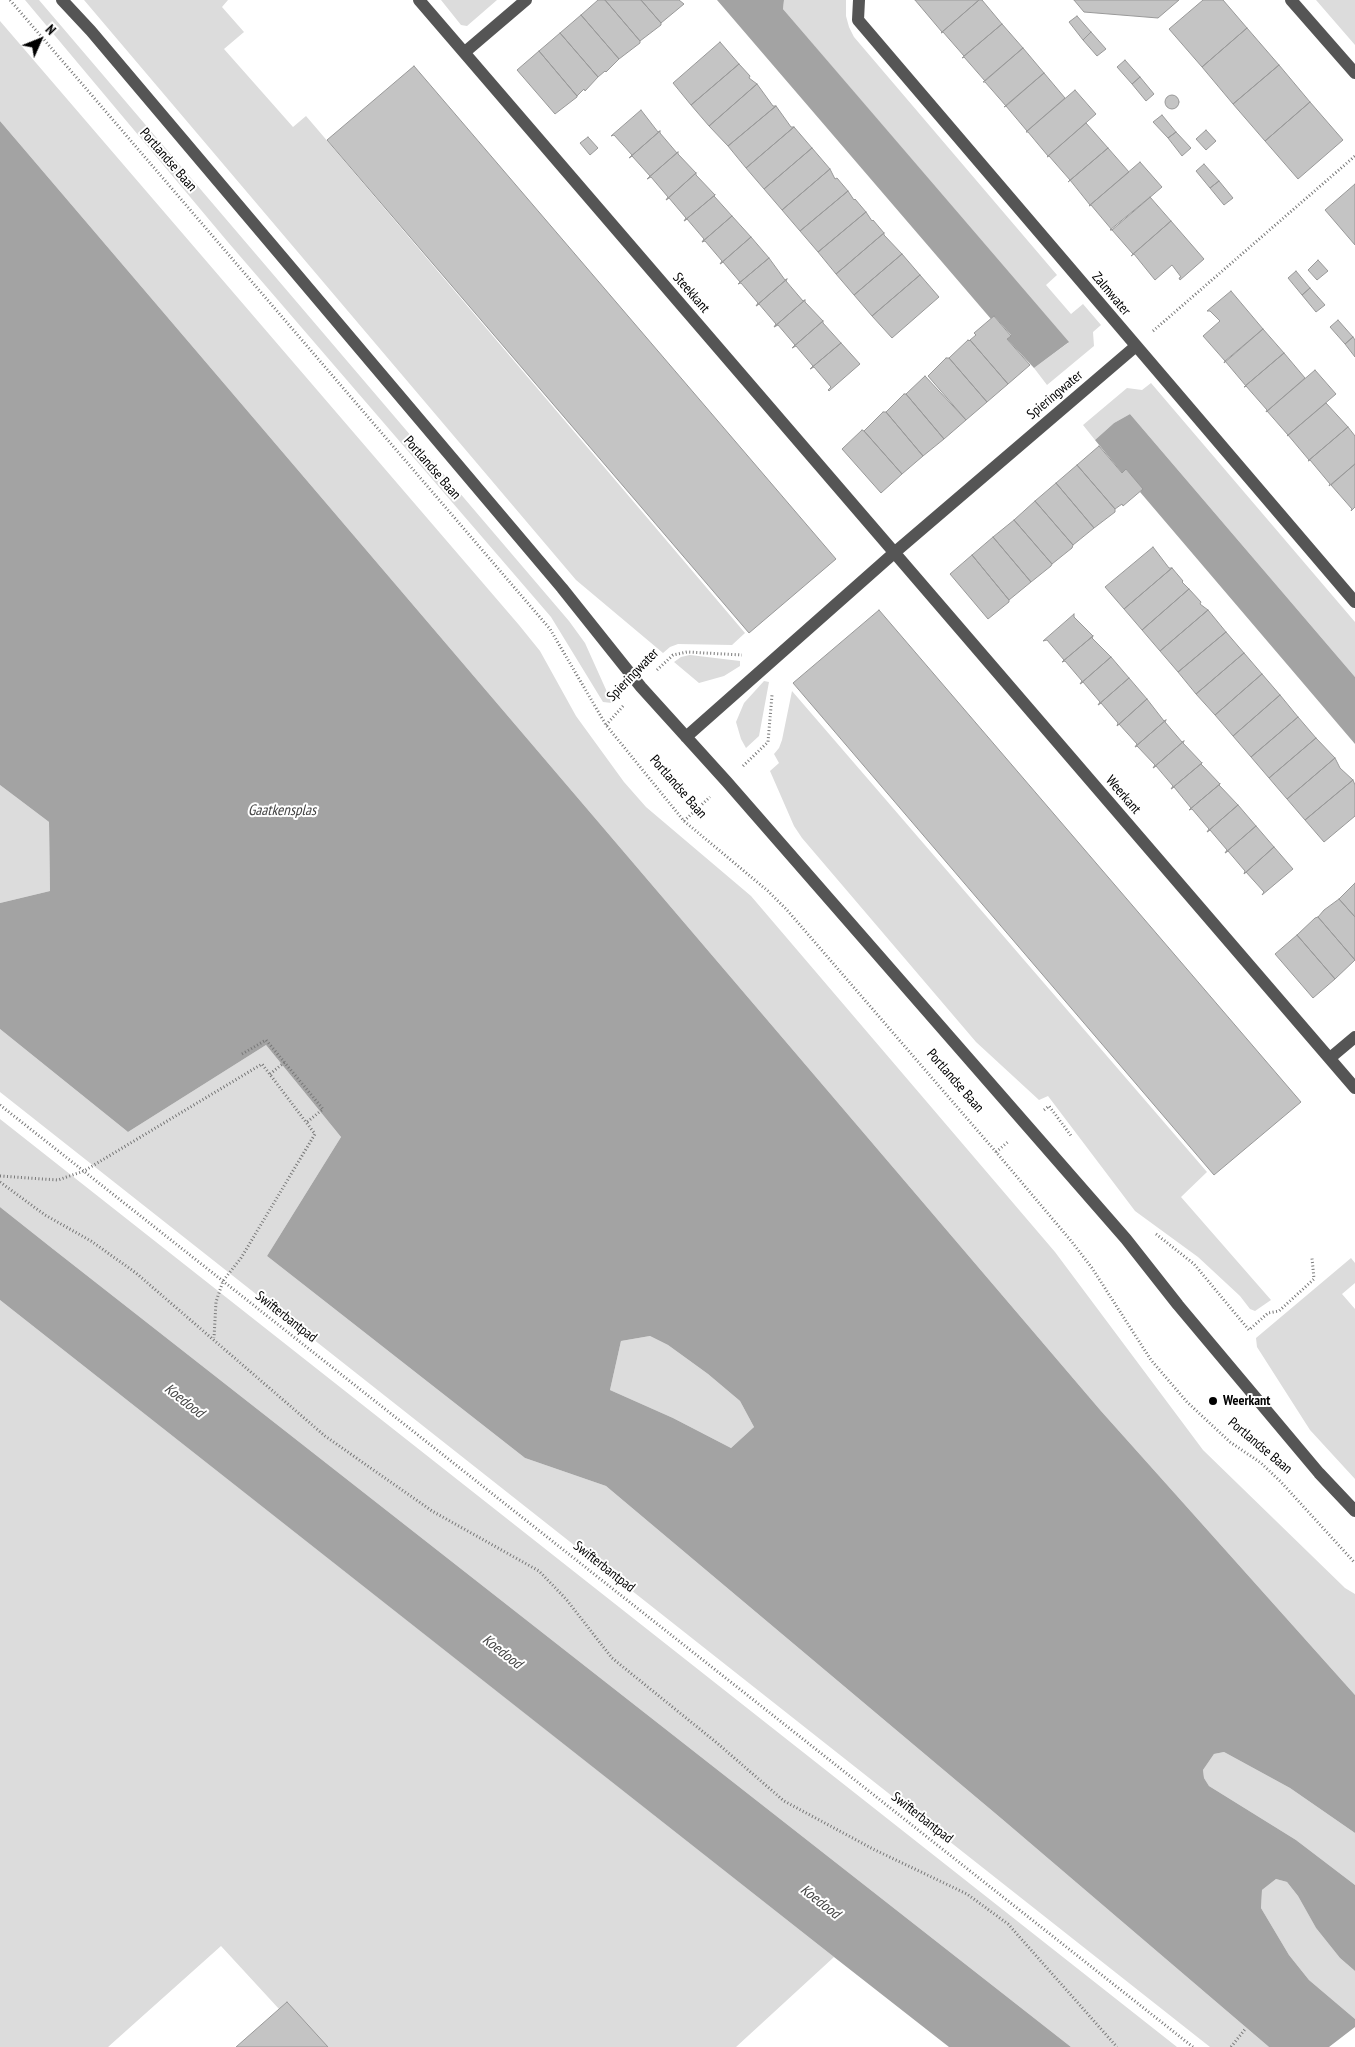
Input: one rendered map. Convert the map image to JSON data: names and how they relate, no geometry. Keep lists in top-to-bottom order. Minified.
{"streets":{"street":["Portlandse Baan","Steekkant","Zalmwater","Spieringwater","Weerkant"],"path":["Swifterbantpad"]},"crossings":[["Portlandse Baan","Spieringwater"],["Steekkant","Spieringwater"],["Steekkant","Weerkant"],["Zalmwater","Spieringwater"],["Spieringwater","Weerkant"]],"water":["Gaatkensplas","Koedood"],"places":["Weerkant"],"north":"top right"}
